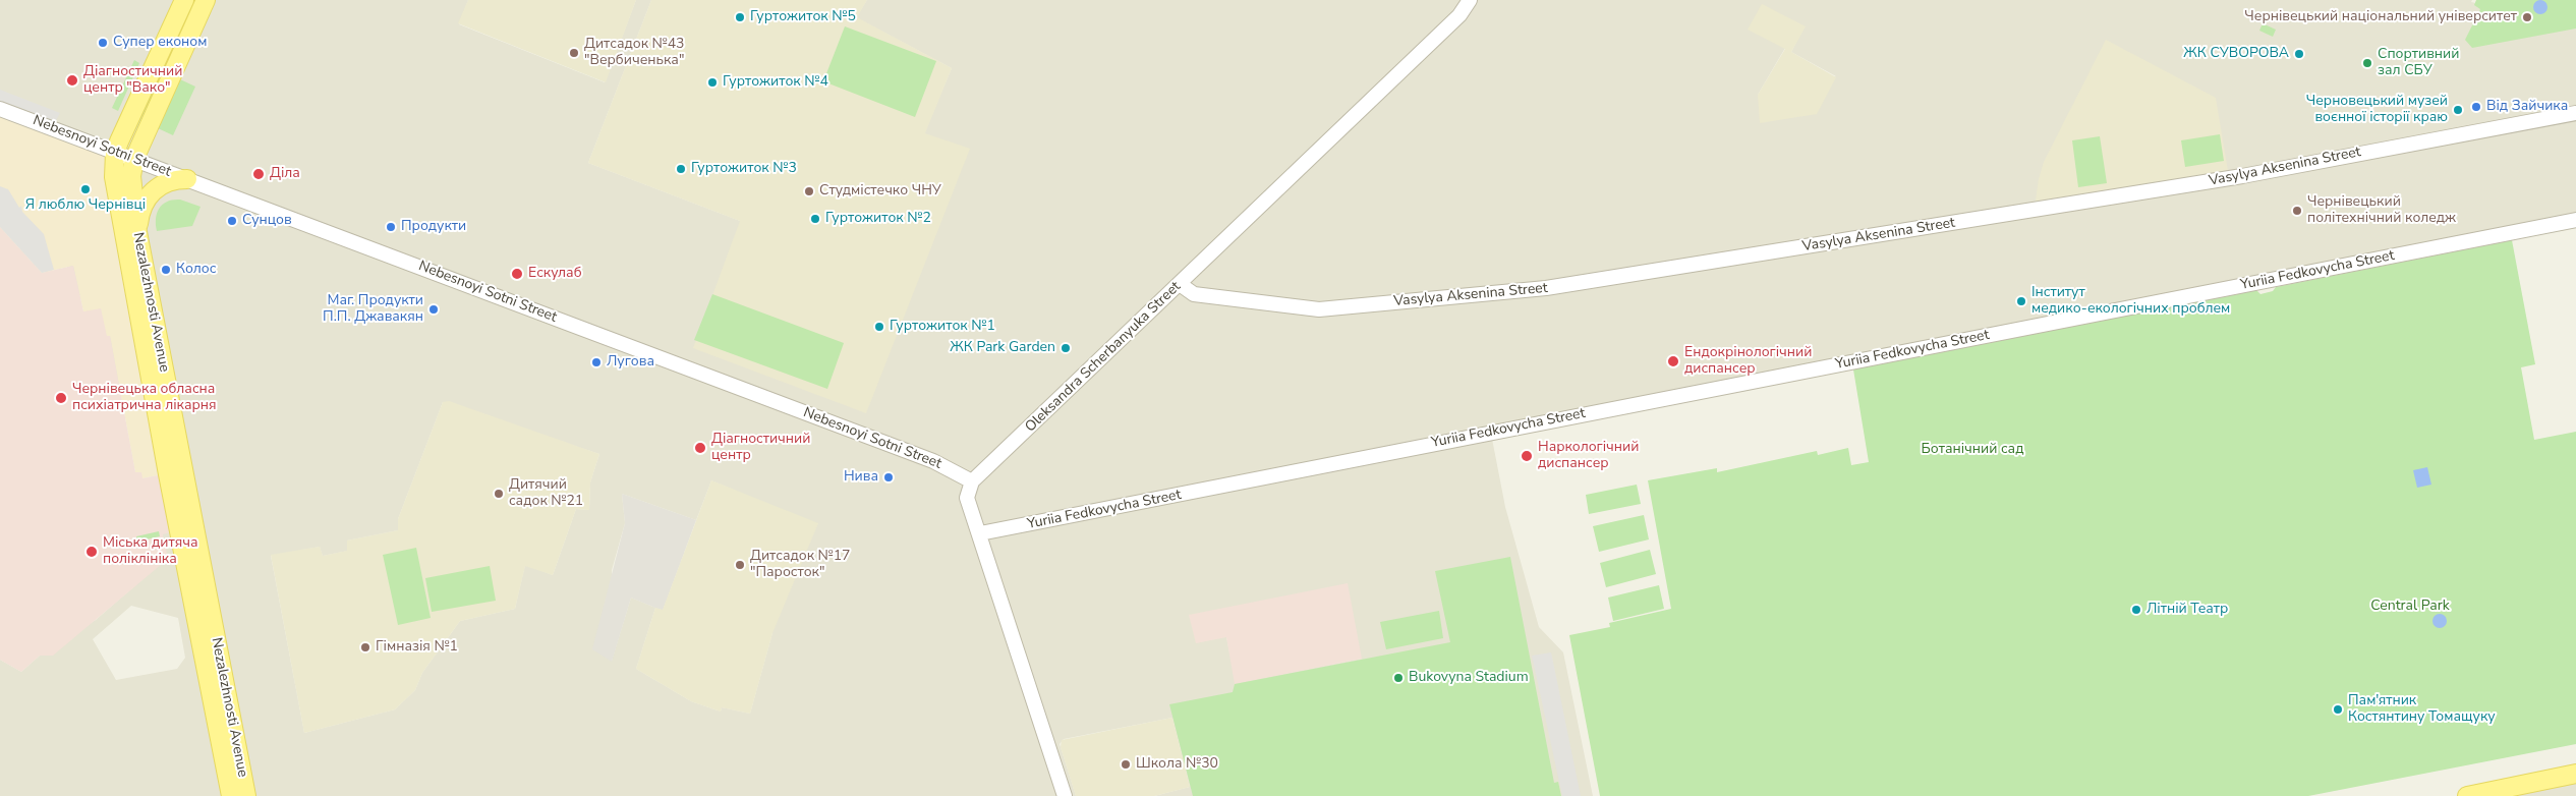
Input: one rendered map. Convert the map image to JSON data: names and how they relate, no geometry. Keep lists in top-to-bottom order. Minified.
{"streets":{"main road":["Nezalezhnosti Avenue"],"street":["Nebesnoyi Sotni Street","Vasylya Aksenina Street","Yuriia Fedkovycha Street","Oleksandra Scherbanyuka Street"]},"crossings":[["Nebesnoyi Sotni Street","Nezalezhnosti Avenue"],["Nebesnoyi Sotni Street","Oleksandra Scherbanyuka Street"],["Vasylya Aksenina Street","Oleksandra Scherbanyuka Street"]],"parks":["Ботанічний сад","Central Park"],"places":["Гуртожиток №5","Чернівецький національний університет","Супер економ","Дитсадок №43 \"Вербиченька\"","ЖК СУВОРОВА","Спортивний зал СБУ","Діагностичний центр \"Вако\"","Гуртожиток №4","Від Зайчика","Черновецький музей воєнної історії краю","Гуртожиток №3","Діла","Я люблю Чернівці","Студмістечко ЧНУ","Чернівецький політехнічний коледж","Гуртожиток №2","Сунцов","Продукти","Колос","Ескулаб","Інститут медико-екологічних проблем","Маг. Продукти П.П. Джавакян","Гуртожиток №1","ЖК Park Garden","Ендокрінологічний диспансер","Лугова","Чернівецька обласна психіатрична лікарня","Діагностичний центр","Наркологічний диспансер","Нива","Дитячий садок №21","Міська дитяча поліклініка","Дитсадок №17 \"Паросток\"","Літній Театр","Гімназія №1","Bukovyna Stadium","Пам'ятник Костянтину Томащуку","Школа №30"]}
